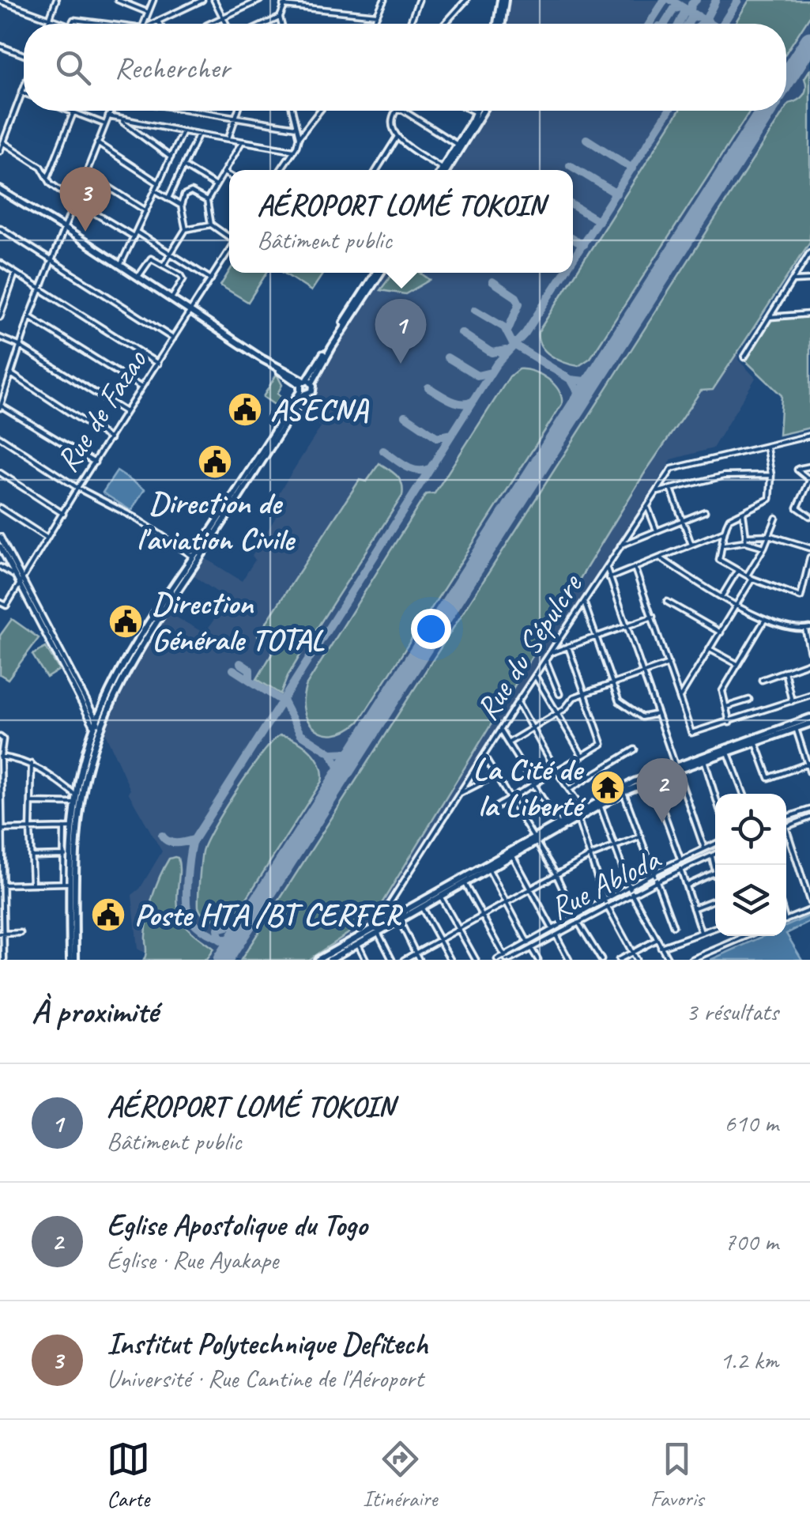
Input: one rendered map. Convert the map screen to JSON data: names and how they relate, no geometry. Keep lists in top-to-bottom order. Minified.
{"streets":{"street":["Rue de Fazao","Rue du Sépulcre","Rue Abloda"]},"places":{"public building":["ASECNA","Direction de l'aviation Civile","Direction Générale TOTAL","Poste HTA /BT CERFER"],"temple":["La Cité de la Liberté"]},"page":{"search":"Rechercher","pins":["3","1","2"],"popup":["AÉROPORT LOMÉ TOKOIN","Bâtiment public"],"heading":["À proximité","3 résultats"],"list":[{"mark":"1","name":"AÉROPORT LOMÉ TOKOIN","note":"Bâtiment public","value":"610 m"},{"mark":"2","name":"Eglise Apostolique du Togo","note":"Église · Rue Ayakape","value":"700 m"},{"mark":"3","name":"Institut Polytechnique Defitech","note":"Université · Rue Cantine de l'Aéroport","value":"1.2 km"}],"nav":["Carte","Itinéraire","Favoris"]}}
